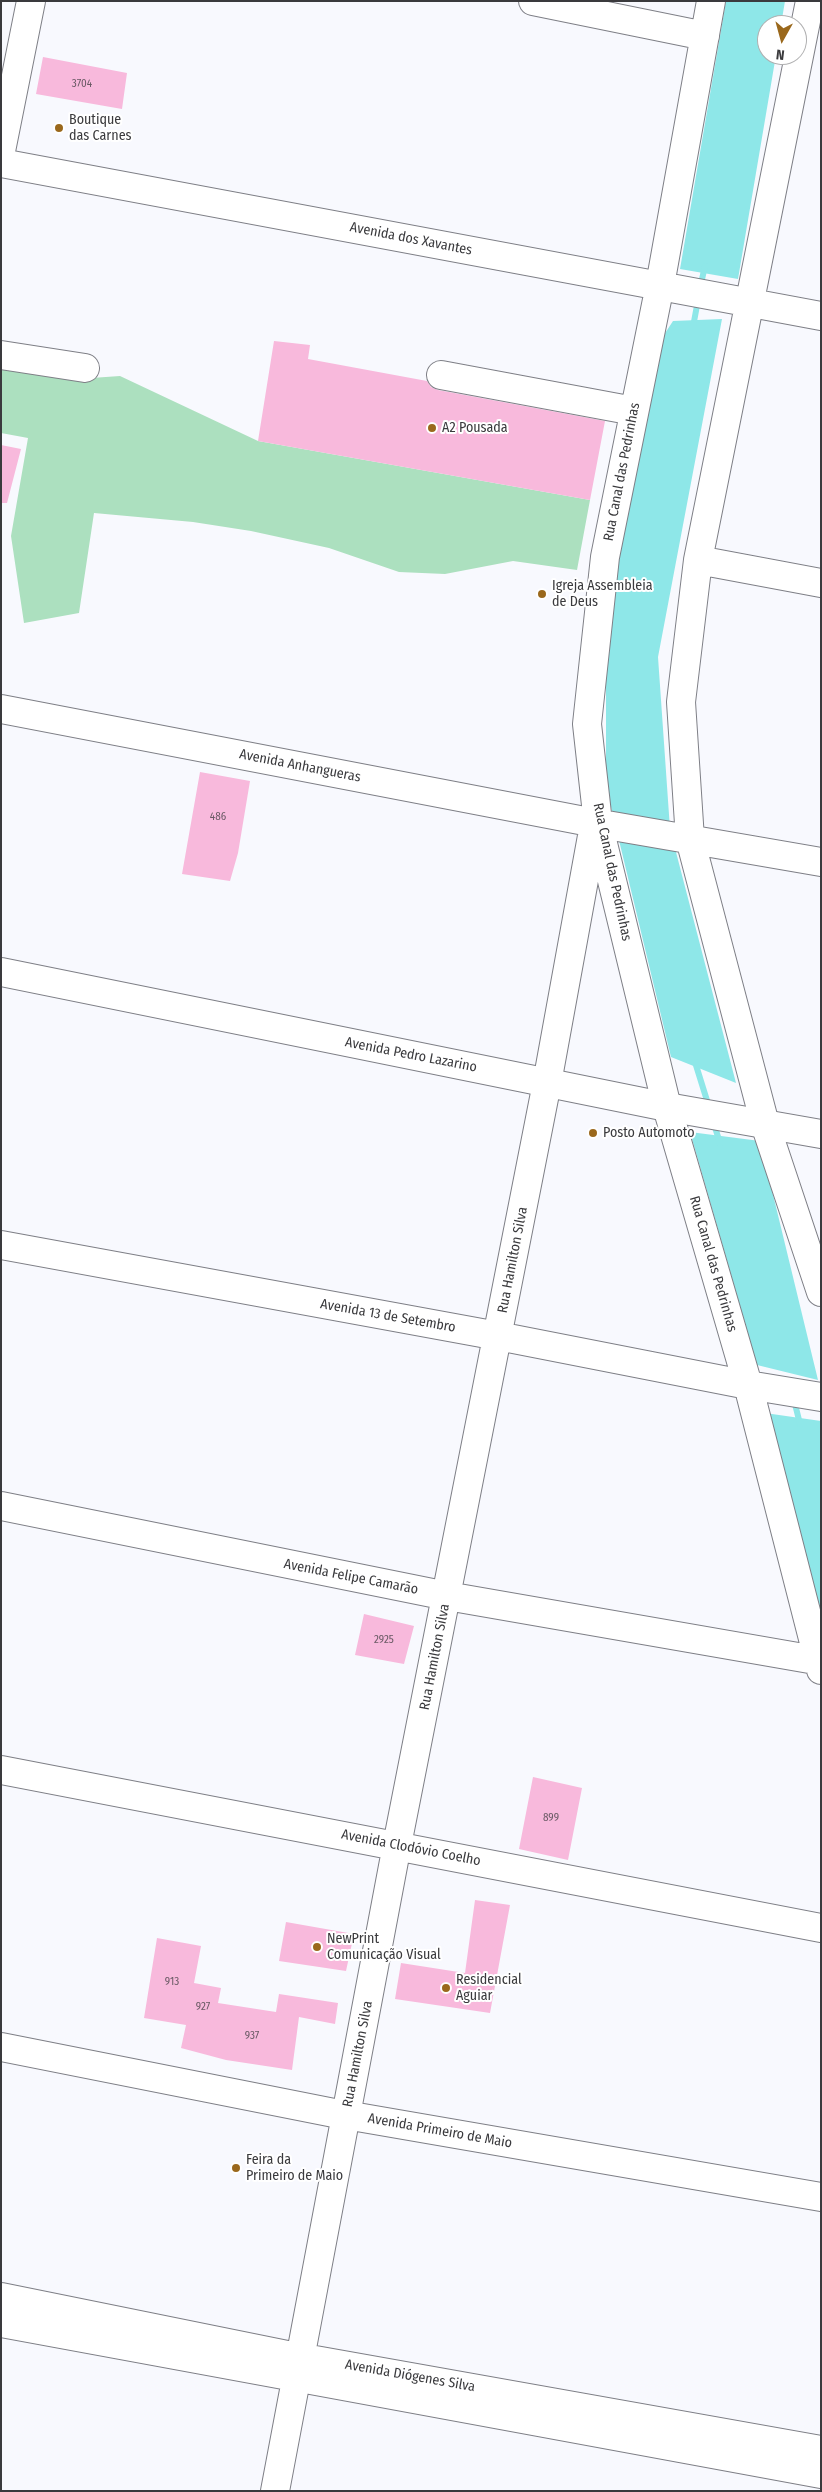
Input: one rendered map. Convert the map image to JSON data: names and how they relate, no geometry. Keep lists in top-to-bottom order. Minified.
{"streets":{"street":["Avenida dos Xavantes","Rua Canal das Pedrinhas","Avenida Anhangueras","Avenida Pedro Lazarino","Rua Hamilton Silva","Avenida 13 de Setembro","Avenida Felipe Camarão","Avenida Clodóvio Coelho","Avenida Primeiro de Maio","Avenida Diógenes Silva"]},"crossings":[["Avenida dos Xavantes","Rua Canal das Pedrinhas"],["Rua Canal das Pedrinhas","Avenida Anhangueras"],["Rua Canal das Pedrinhas","Avenida Pedro Lazarino"],["Rua Canal das Pedrinhas","Rua Hamilton Silva"],["Rua Canal das Pedrinhas","Avenida 13 de Setembro"],["Rua Canal das Pedrinhas","Avenida Felipe Camarão"],["Avenida Anhangueras","Rua Hamilton Silva"],["Avenida Pedro Lazarino","Rua Hamilton Silva"],["Rua Hamilton Silva","Avenida 13 de Setembro"],["Rua Hamilton Silva","Avenida Felipe Camarão"],["Rua Hamilton Silva","Avenida Clodóvio Coelho"],["Rua Hamilton Silva","Avenida Primeiro de Maio"],["Rua Hamilton Silva","Avenida Diógenes Silva"]],"places":["Boutique das Carnes","A2 Pousada","Igreja Assembleia de Deus","Posto Automoto","NewPrint Comunicação Visual","Residencial Aguiar","Feira da Primeiro de Maio"],"house_numbers":["3704","486","2925","899","913","927","937"],"north":"bottom"}
